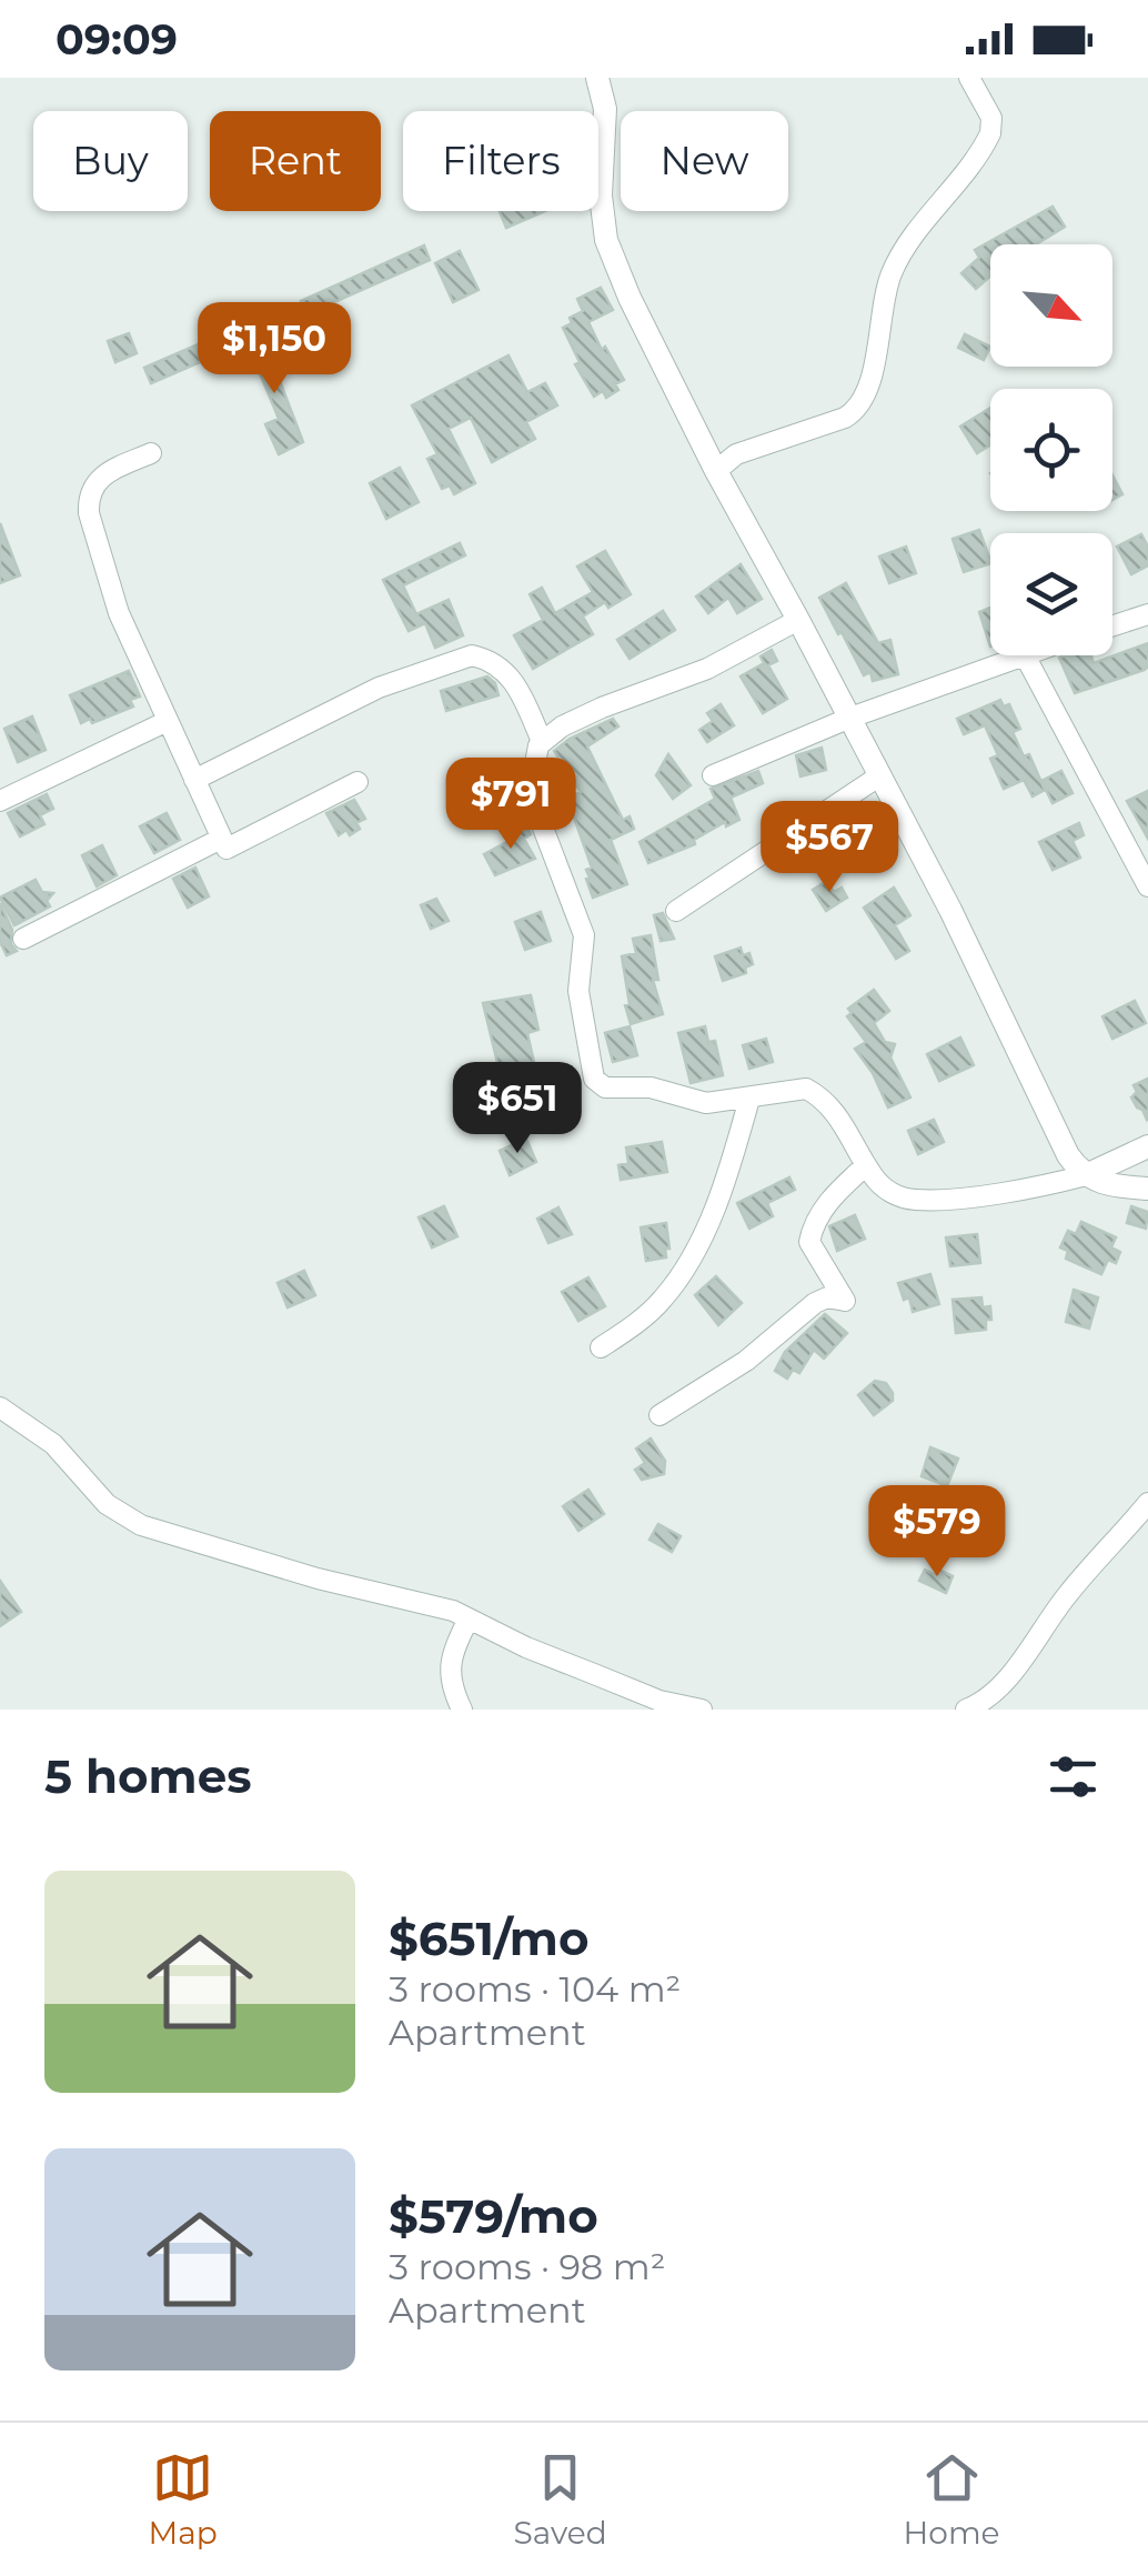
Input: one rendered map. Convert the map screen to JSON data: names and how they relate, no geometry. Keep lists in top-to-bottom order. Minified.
{"north":"bottom right","page":{"status":"09:09","chip":["Buy","Rent","Filters","New"],"price":["$1,150","$791","$567","$651","$579"],"heading":"5 homes","list":[{"name":"$651/mo","note":"3 rooms · 104 m² · Apartment"},{"name":"$579/mo","note":"3 rooms · 98 m² · Apartment"}],"tabs":["Map","Saved","Home"]}}
